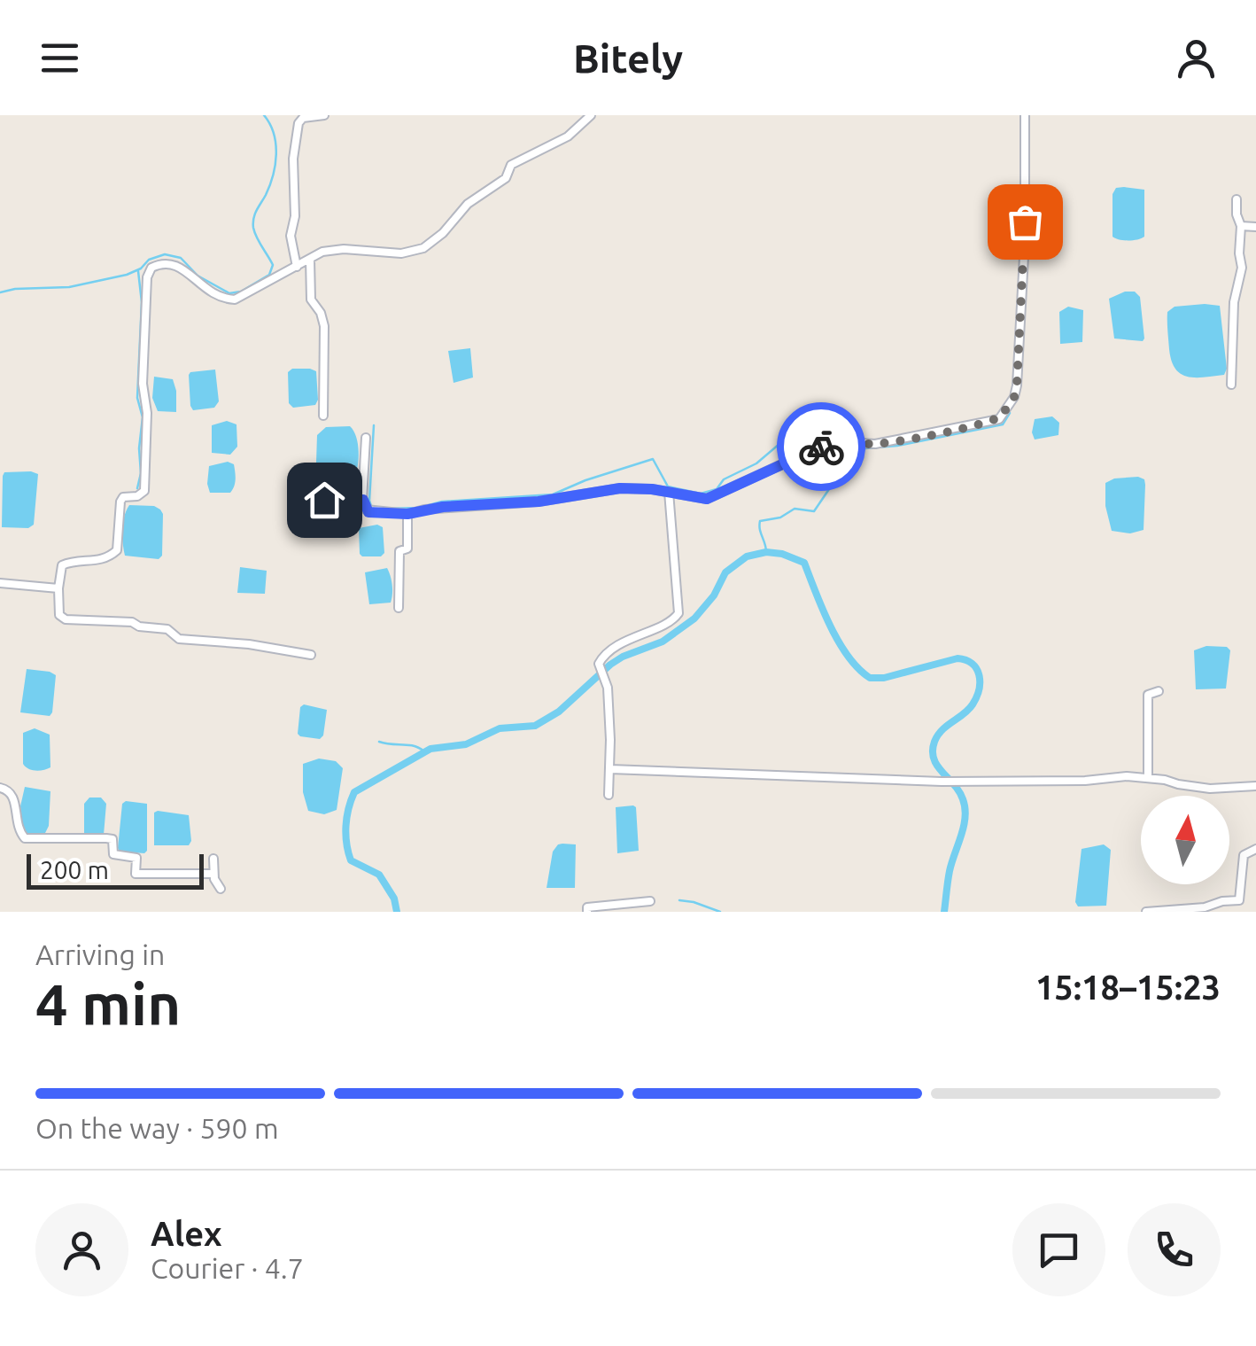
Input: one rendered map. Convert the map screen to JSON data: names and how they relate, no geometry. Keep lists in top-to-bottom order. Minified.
{"scale_bar":"200 m","north":"top","page":{"header":"Bitely","scale":"200 m","heading":["4 min","Arriving in","15:18–15:23"],"panel":["Alex","Courier · 4.7"],"bar":"On the way · 590 m"}}
